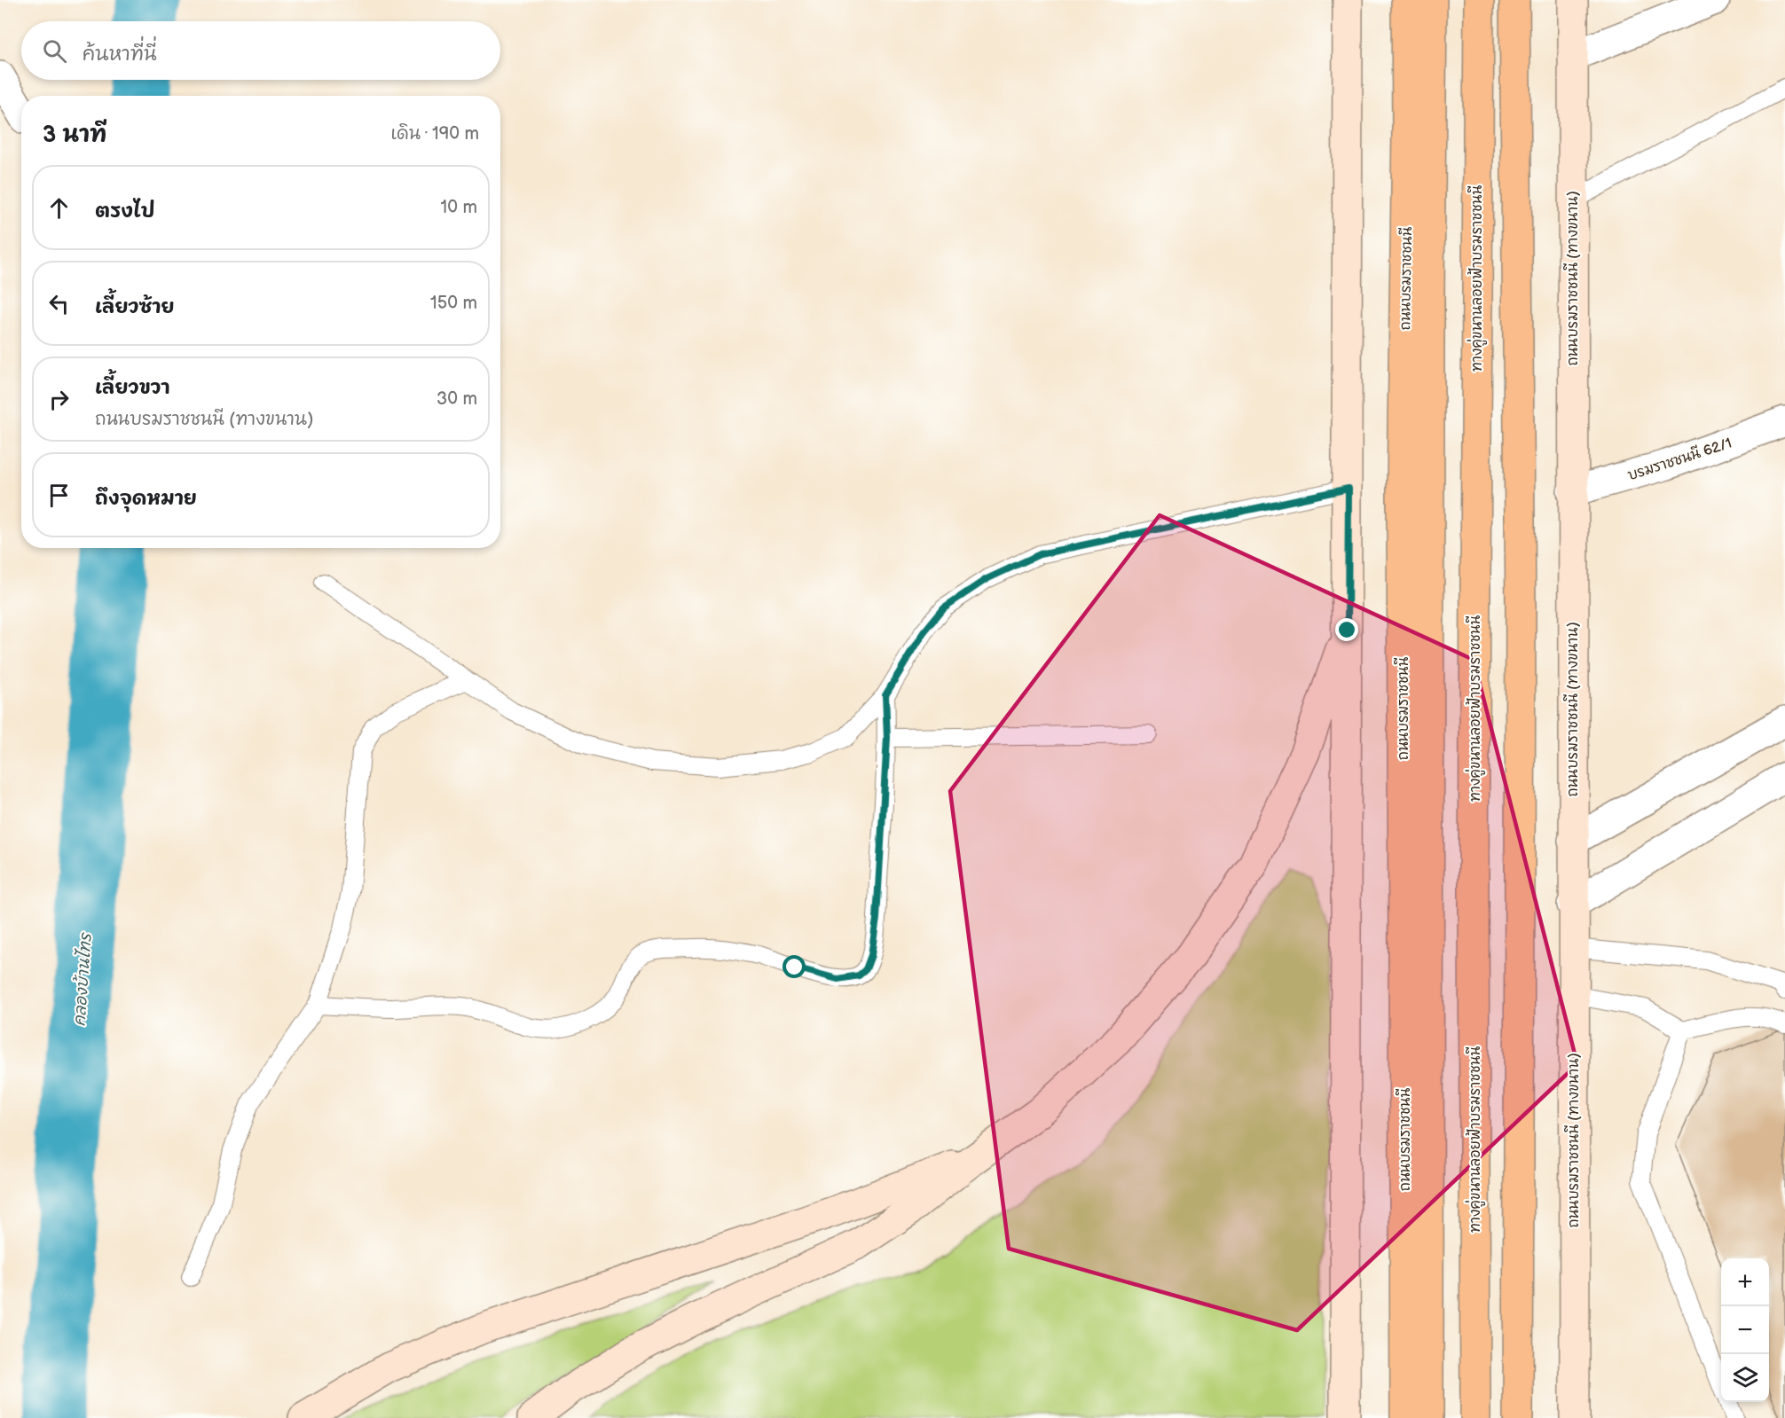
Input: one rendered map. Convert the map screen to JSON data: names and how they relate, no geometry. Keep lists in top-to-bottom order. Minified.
{"streets":{"main road":["ถนนบรมราชชนนี","ทางคู่ขนานลอยฟ้าบรมราชชนนี","ถนนบรมราชชนนี (ทางขนาน)"],"street":["บรมราชชนนี 62/1"]},"crossings":[["ถนนบรมราชชนนี (ทางขนาน)","บรมราชชนนี 62/1"]],"water":["คลองบ้านไทร"],"page":{"search":"ค้นหาที่นี่","heading":["3 นาที","เดิน · 190 m"],"list":[["ตรงไป","10 m"],["เลี้ยวซ้าย","150 m"],["เลี้ยวขวา","ถนนบรมราชชนนี (ทางขนาน)","30 m"],"ถึงจุดหมาย"],"map_buttons":["+","−"]}}
